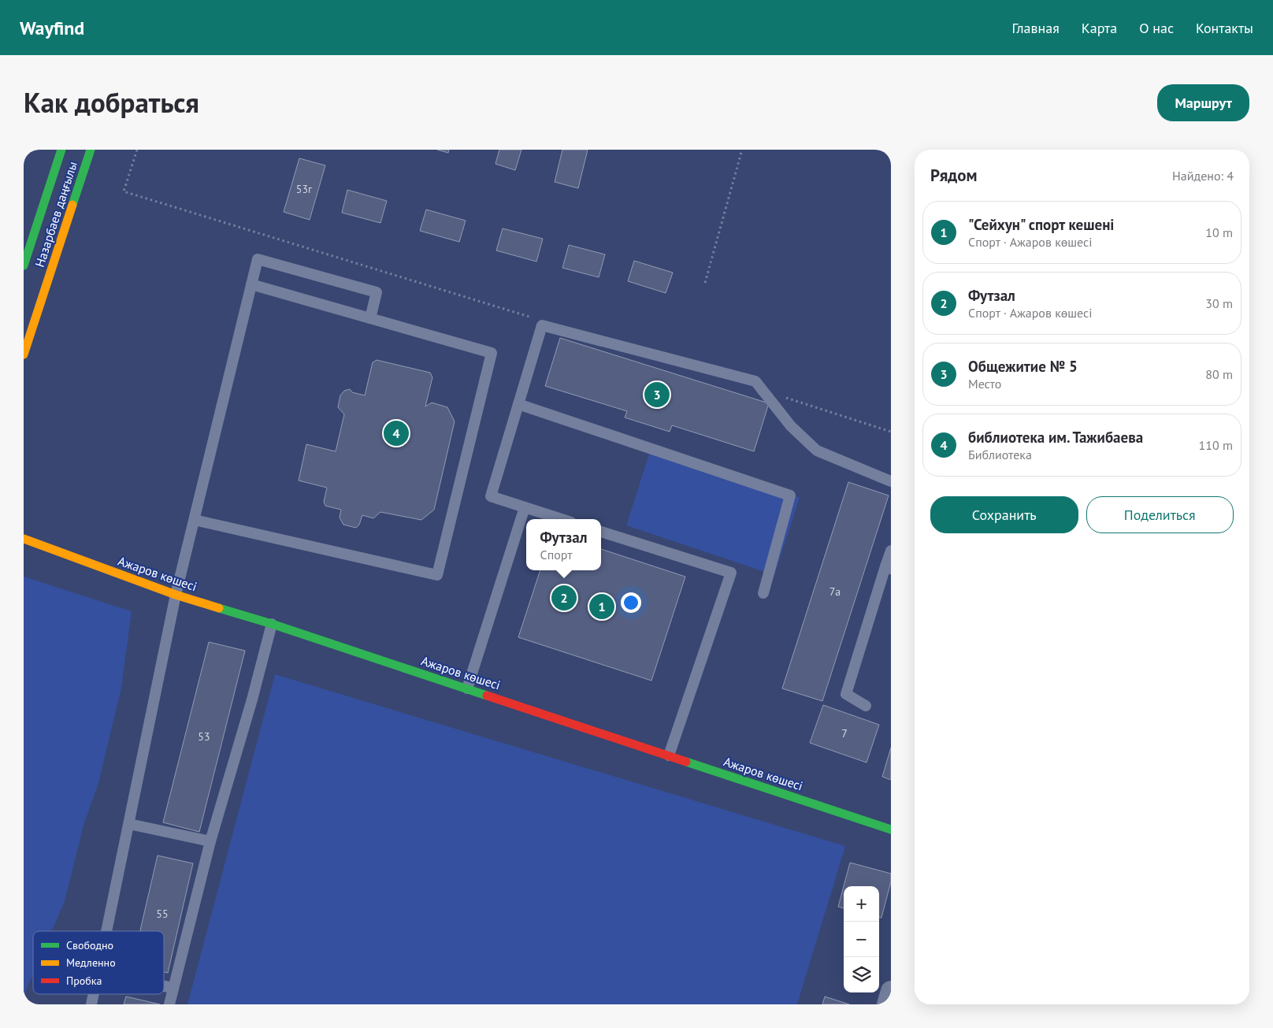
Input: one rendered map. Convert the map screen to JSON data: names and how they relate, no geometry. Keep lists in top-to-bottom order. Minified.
{"streets":{"street":["Назарбаев даңғылы","Ажаров көшесі"]},"house_numbers":["53г","7а","7","53","55"],"legend":["Свободно","Медленно","Пробка"],"page":{"header":"Wayfind","nav":["Главная","Карта","О нас","Контакты"],"title":"Как добраться","buttons":["Маршрут",["Сохранить","Поделиться"]],"heading":["Рядом","Найдено: 4"],"list":[{"mark":"1","name":"\"Сейхун\" спорт кешені","note":"Спорт · Ажаров көшесі","value":"10 m"},{"mark":"2","name":"Футзал","note":"Спорт · Ажаров көшесі","value":"30 m"},{"mark":"3","name":"Общежитие № 5","note":"Место","value":"80 m"},{"mark":"4","name":"библиотека им. Тажибаева","note":"Библиотека","value":"110 m"}],"pins":["3","4","2","1"],"popup":["Футзал","Спорт"],"map_buttons":["+","−"]}}
